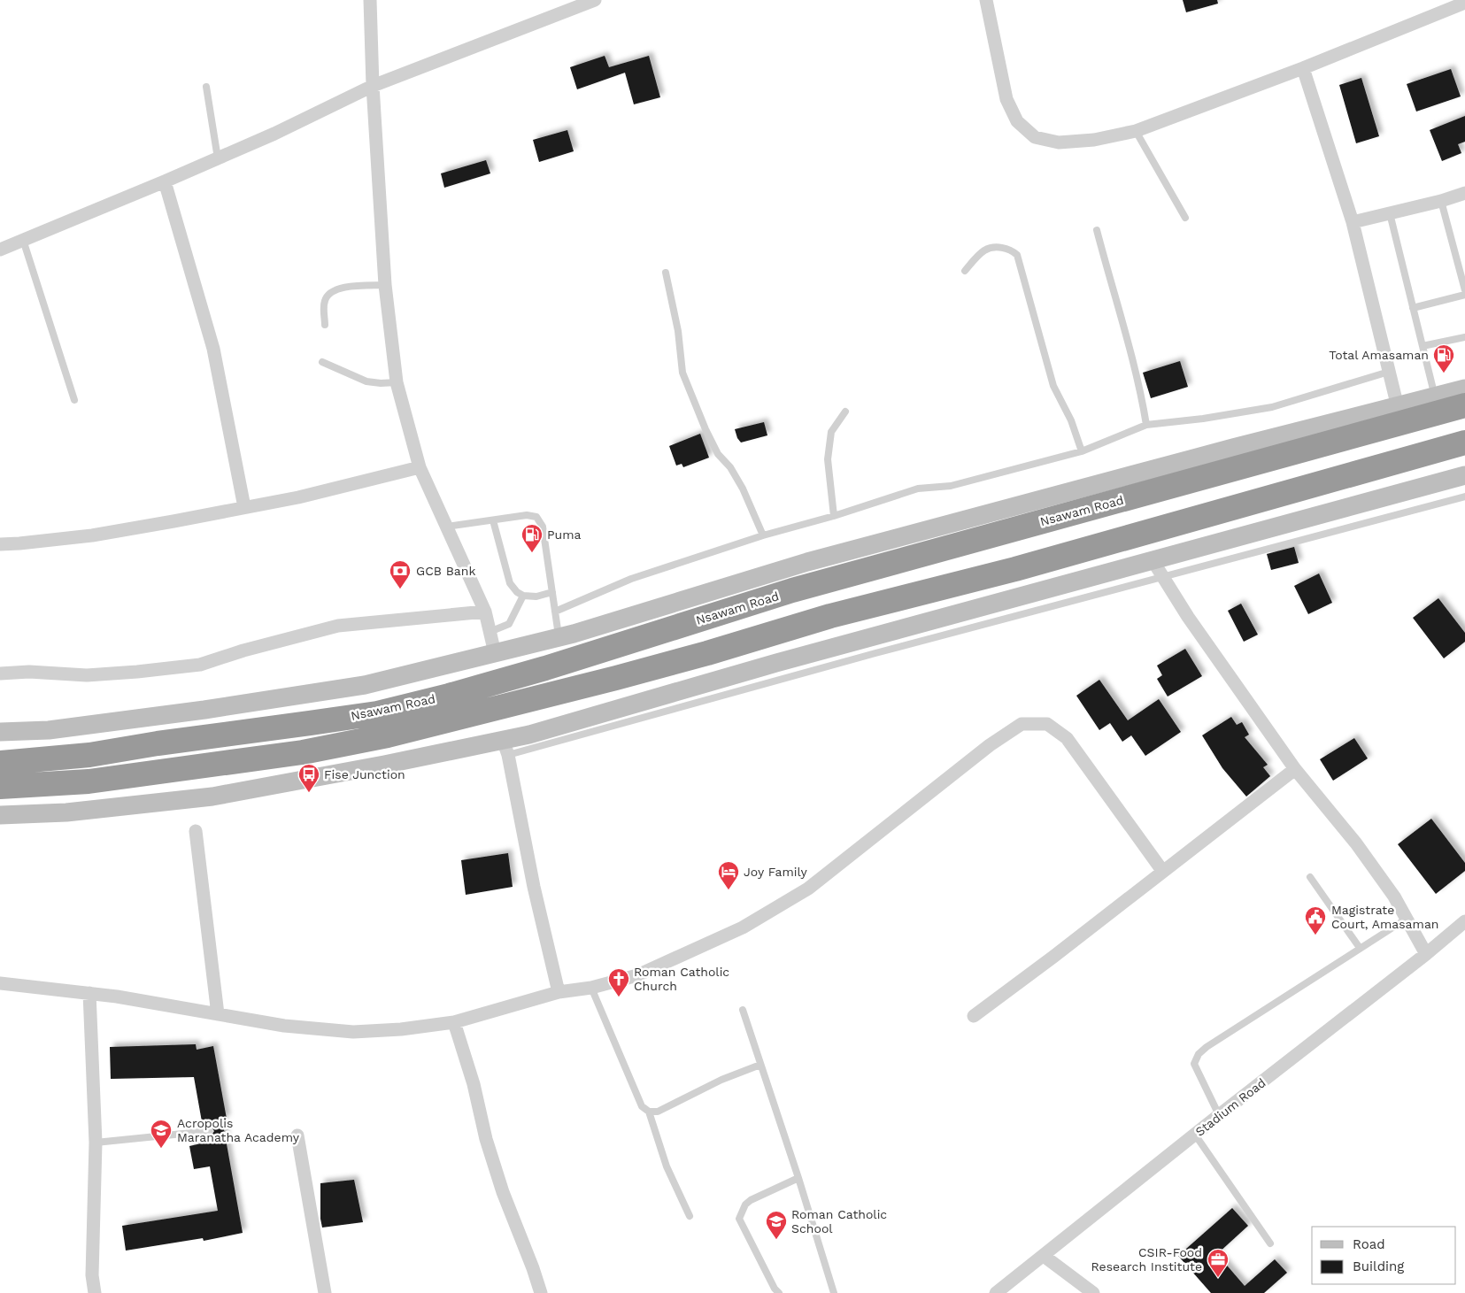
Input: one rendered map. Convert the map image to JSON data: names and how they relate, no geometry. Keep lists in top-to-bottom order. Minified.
{"streets":{"highway":["Nsawam Road"],"street":["Stadium Road"]},"places":{"fuel station":["Total Amasaman","Puma"],"bank":["GCB Bank"],"bus stop":["Fise Junction"],"hotel":["Joy Family"],"public building":["Magistrate Court, Amasaman"],"church":["Roman Catholic Church"],"school or university":["Acropolis Maranatha Academy","Roman Catholic School"],"office":["CSIR-Food Research Institute"]},"legend":["Road","Building"]}
